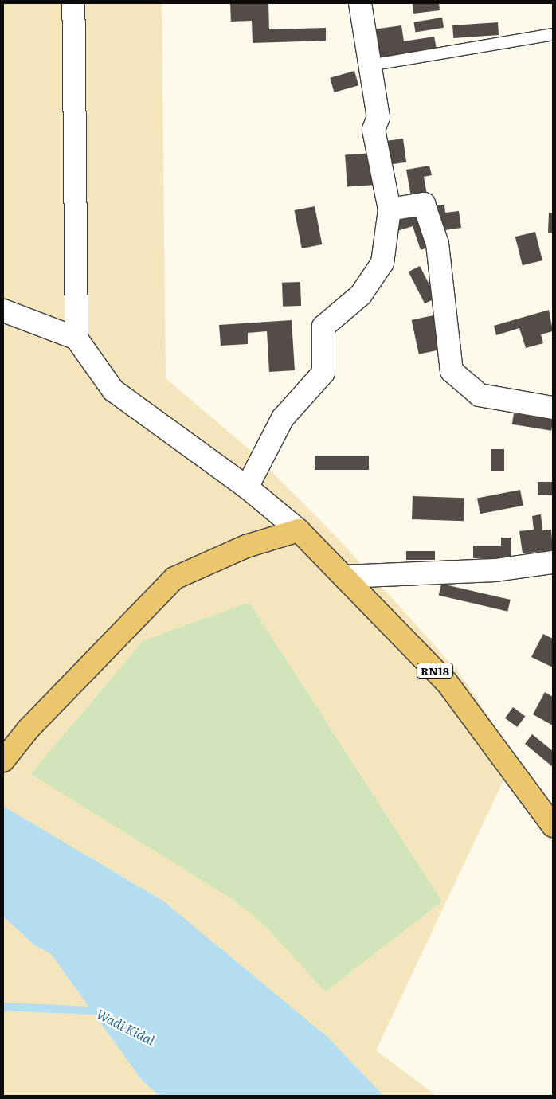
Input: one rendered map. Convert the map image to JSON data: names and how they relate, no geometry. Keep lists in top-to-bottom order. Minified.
{"streets":{"main road":["RN18"]},"water":["Wadi Kidal"]}
